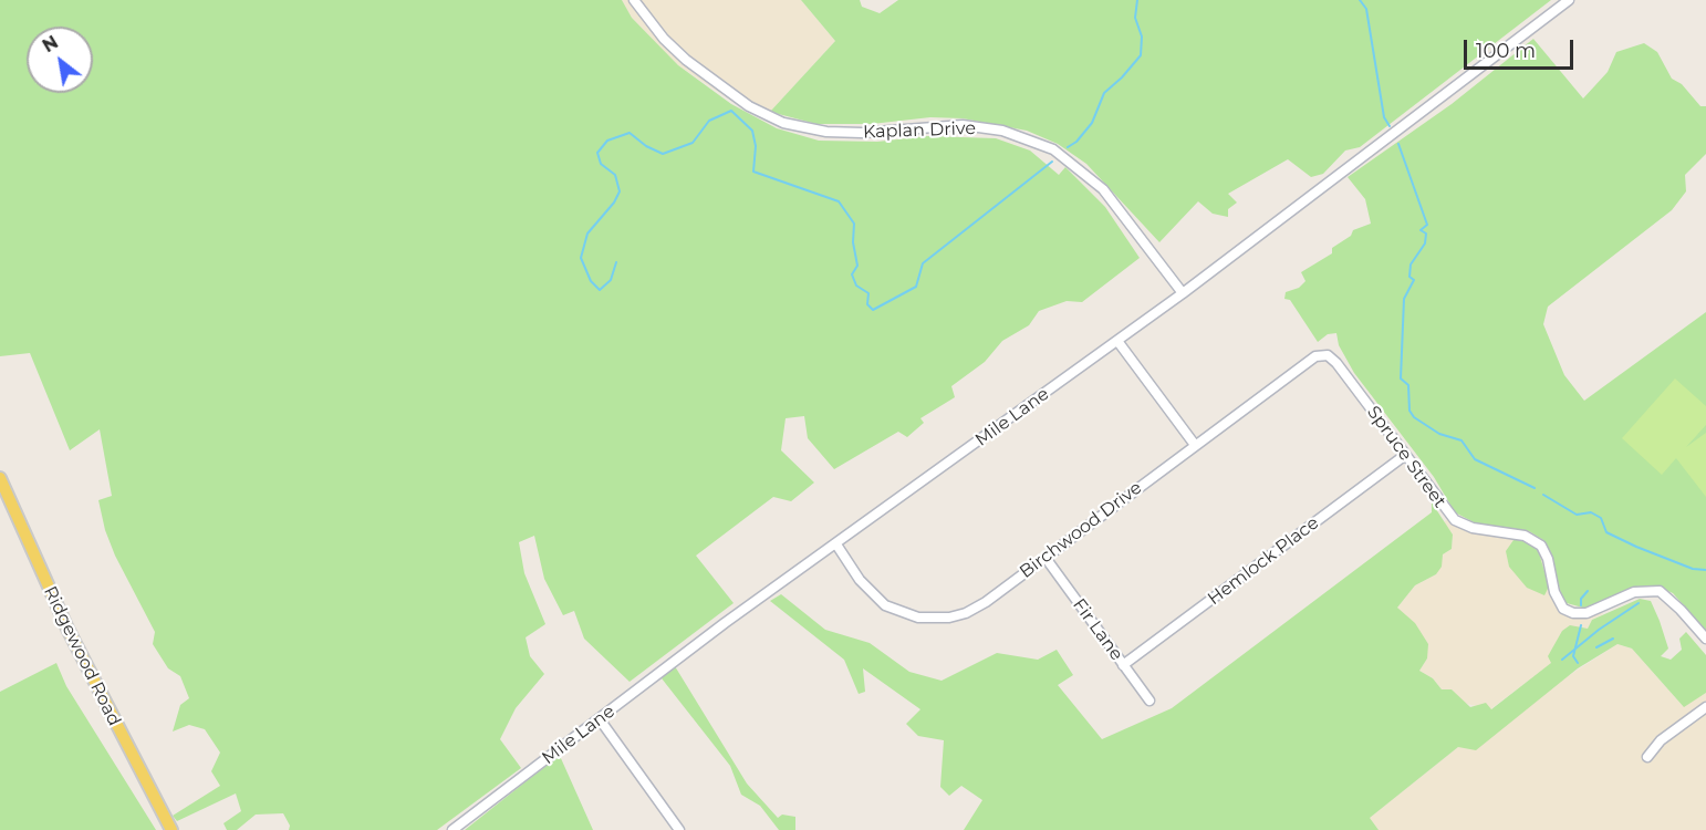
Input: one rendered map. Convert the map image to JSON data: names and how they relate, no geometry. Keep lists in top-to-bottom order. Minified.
{"streets":{"main road":["Ridgewood Road"],"street":["Kaplan Drive","Mile Lane","Spruce Street","Birchwood Drive","Hemlock Place","Fir Lane"]},"crossings":[["Kaplan Drive","Mile Lane"],["Mile Lane","Birchwood Drive"],["Spruce Street","Birchwood Drive"],["Spruce Street","Hemlock Place"],["Birchwood Drive","Fir Lane"],["Hemlock Place","Fir Lane"]],"scale_bar":"100 m","north":"top left"}
